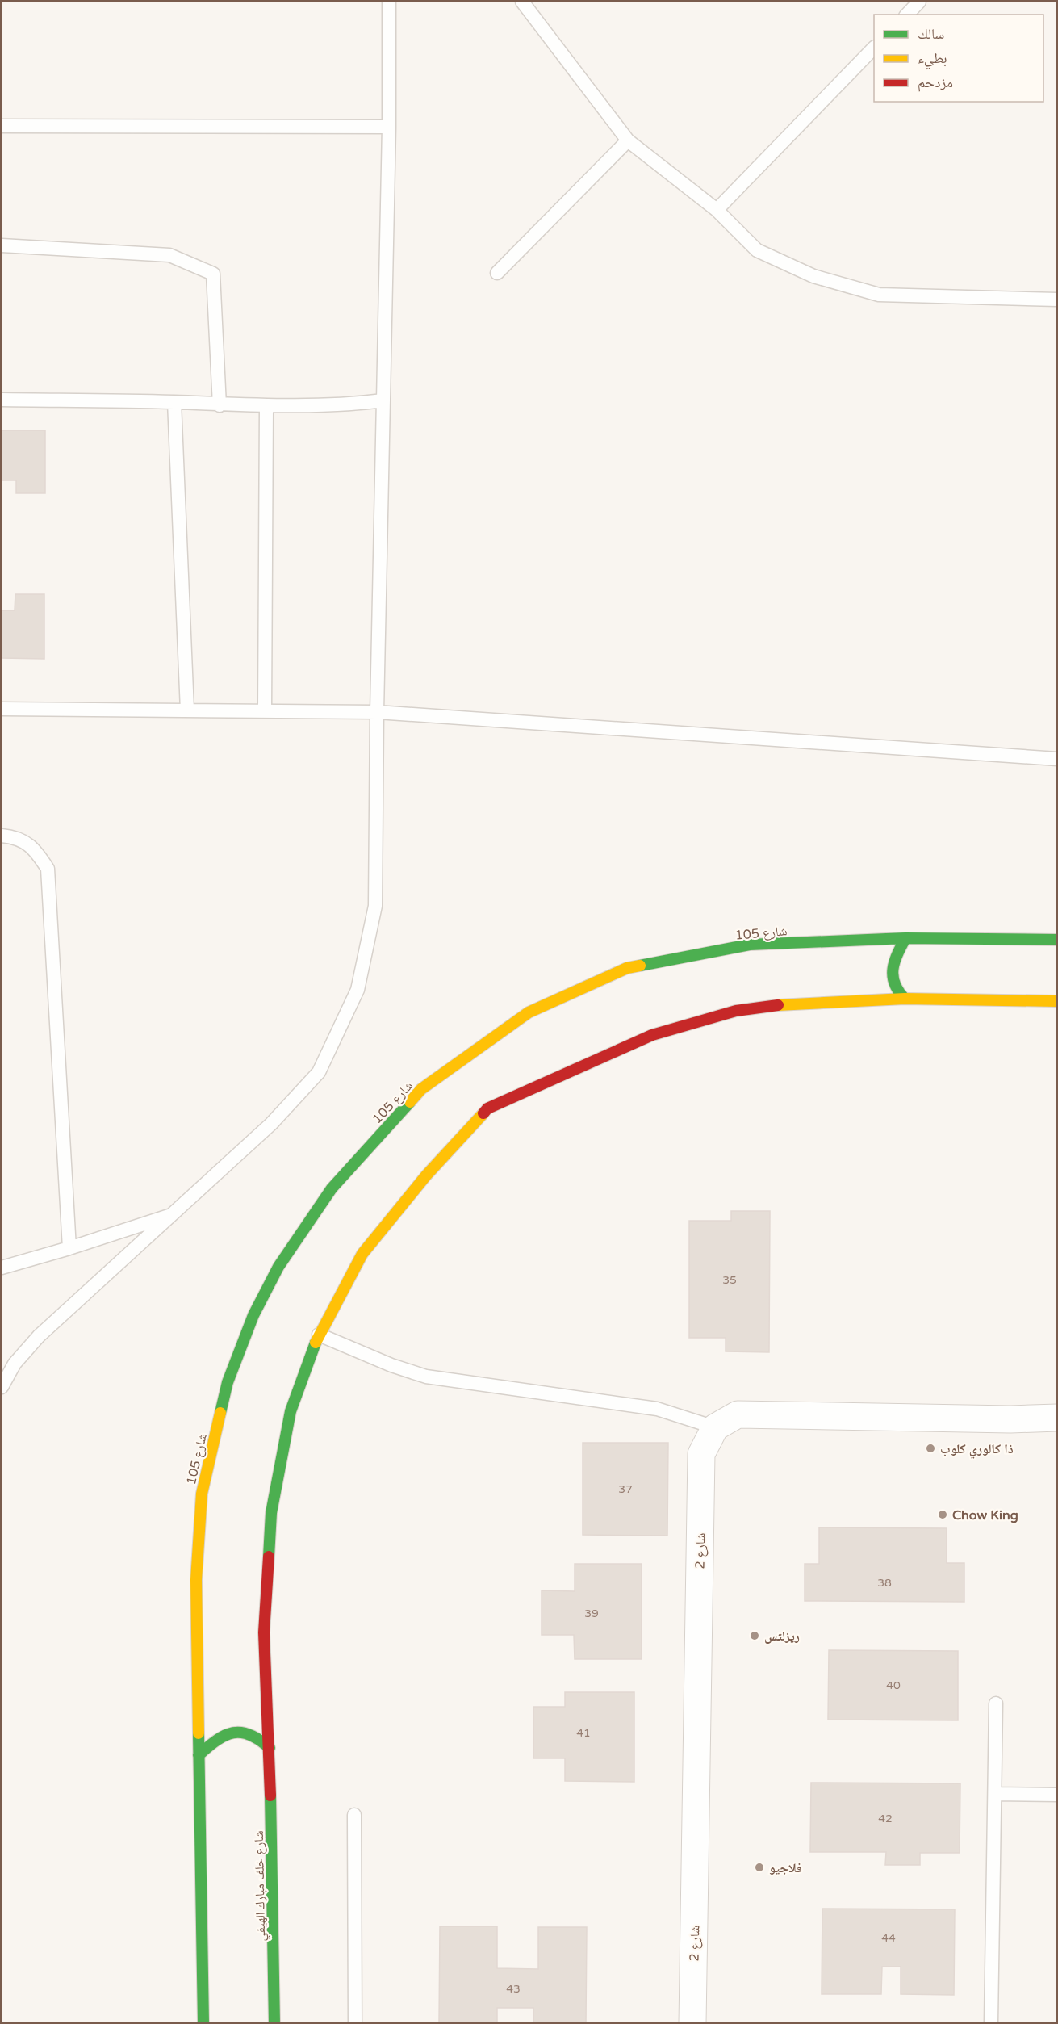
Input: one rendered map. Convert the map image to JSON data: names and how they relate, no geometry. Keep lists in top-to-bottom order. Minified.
{"streets":{"street":["شارع 105","شارع 2","شارع خلف مبارك الهيفي"]},"places":["ذا كالوري كلوب","Chow King","ريزلتس","فلاجيو"],"house_numbers":["35","37","38","39","40","41","42","44","43"],"legend":["سالك","بطيء","مزدحم"]}
